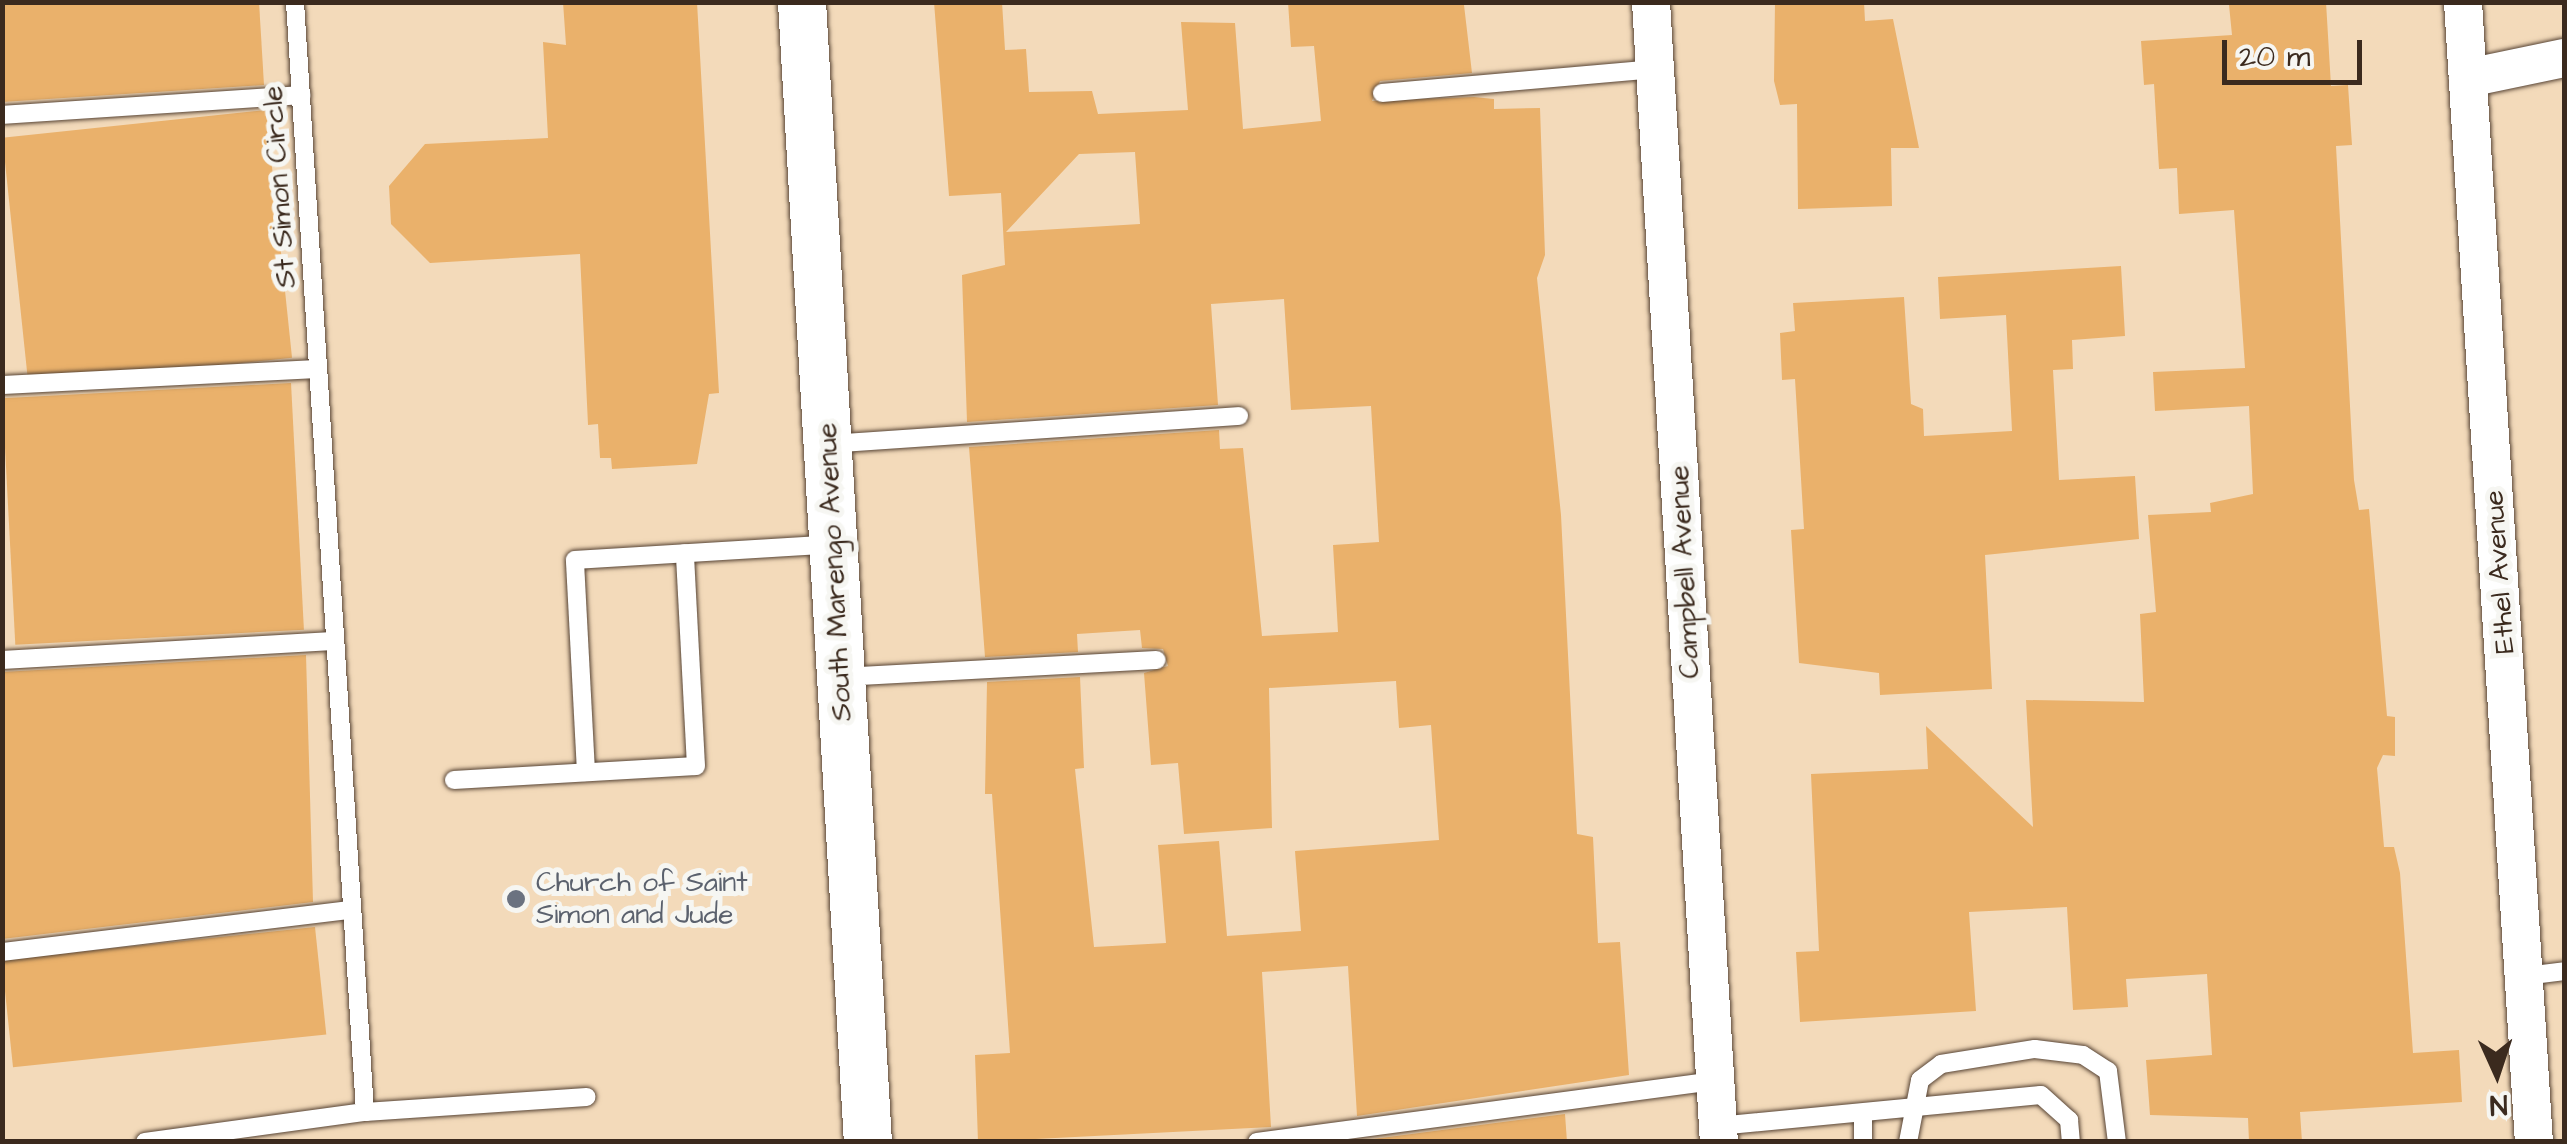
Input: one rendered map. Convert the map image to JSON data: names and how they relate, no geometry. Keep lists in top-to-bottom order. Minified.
{"streets":{"street":["South Marengo Avenue","Campbell Avenue","Ethel Avenue"],"lane":["St Simon Circle"]},"places":["Church of Saint Simon and Jude"],"scale_bar":"20 m","north":"bottom"}
